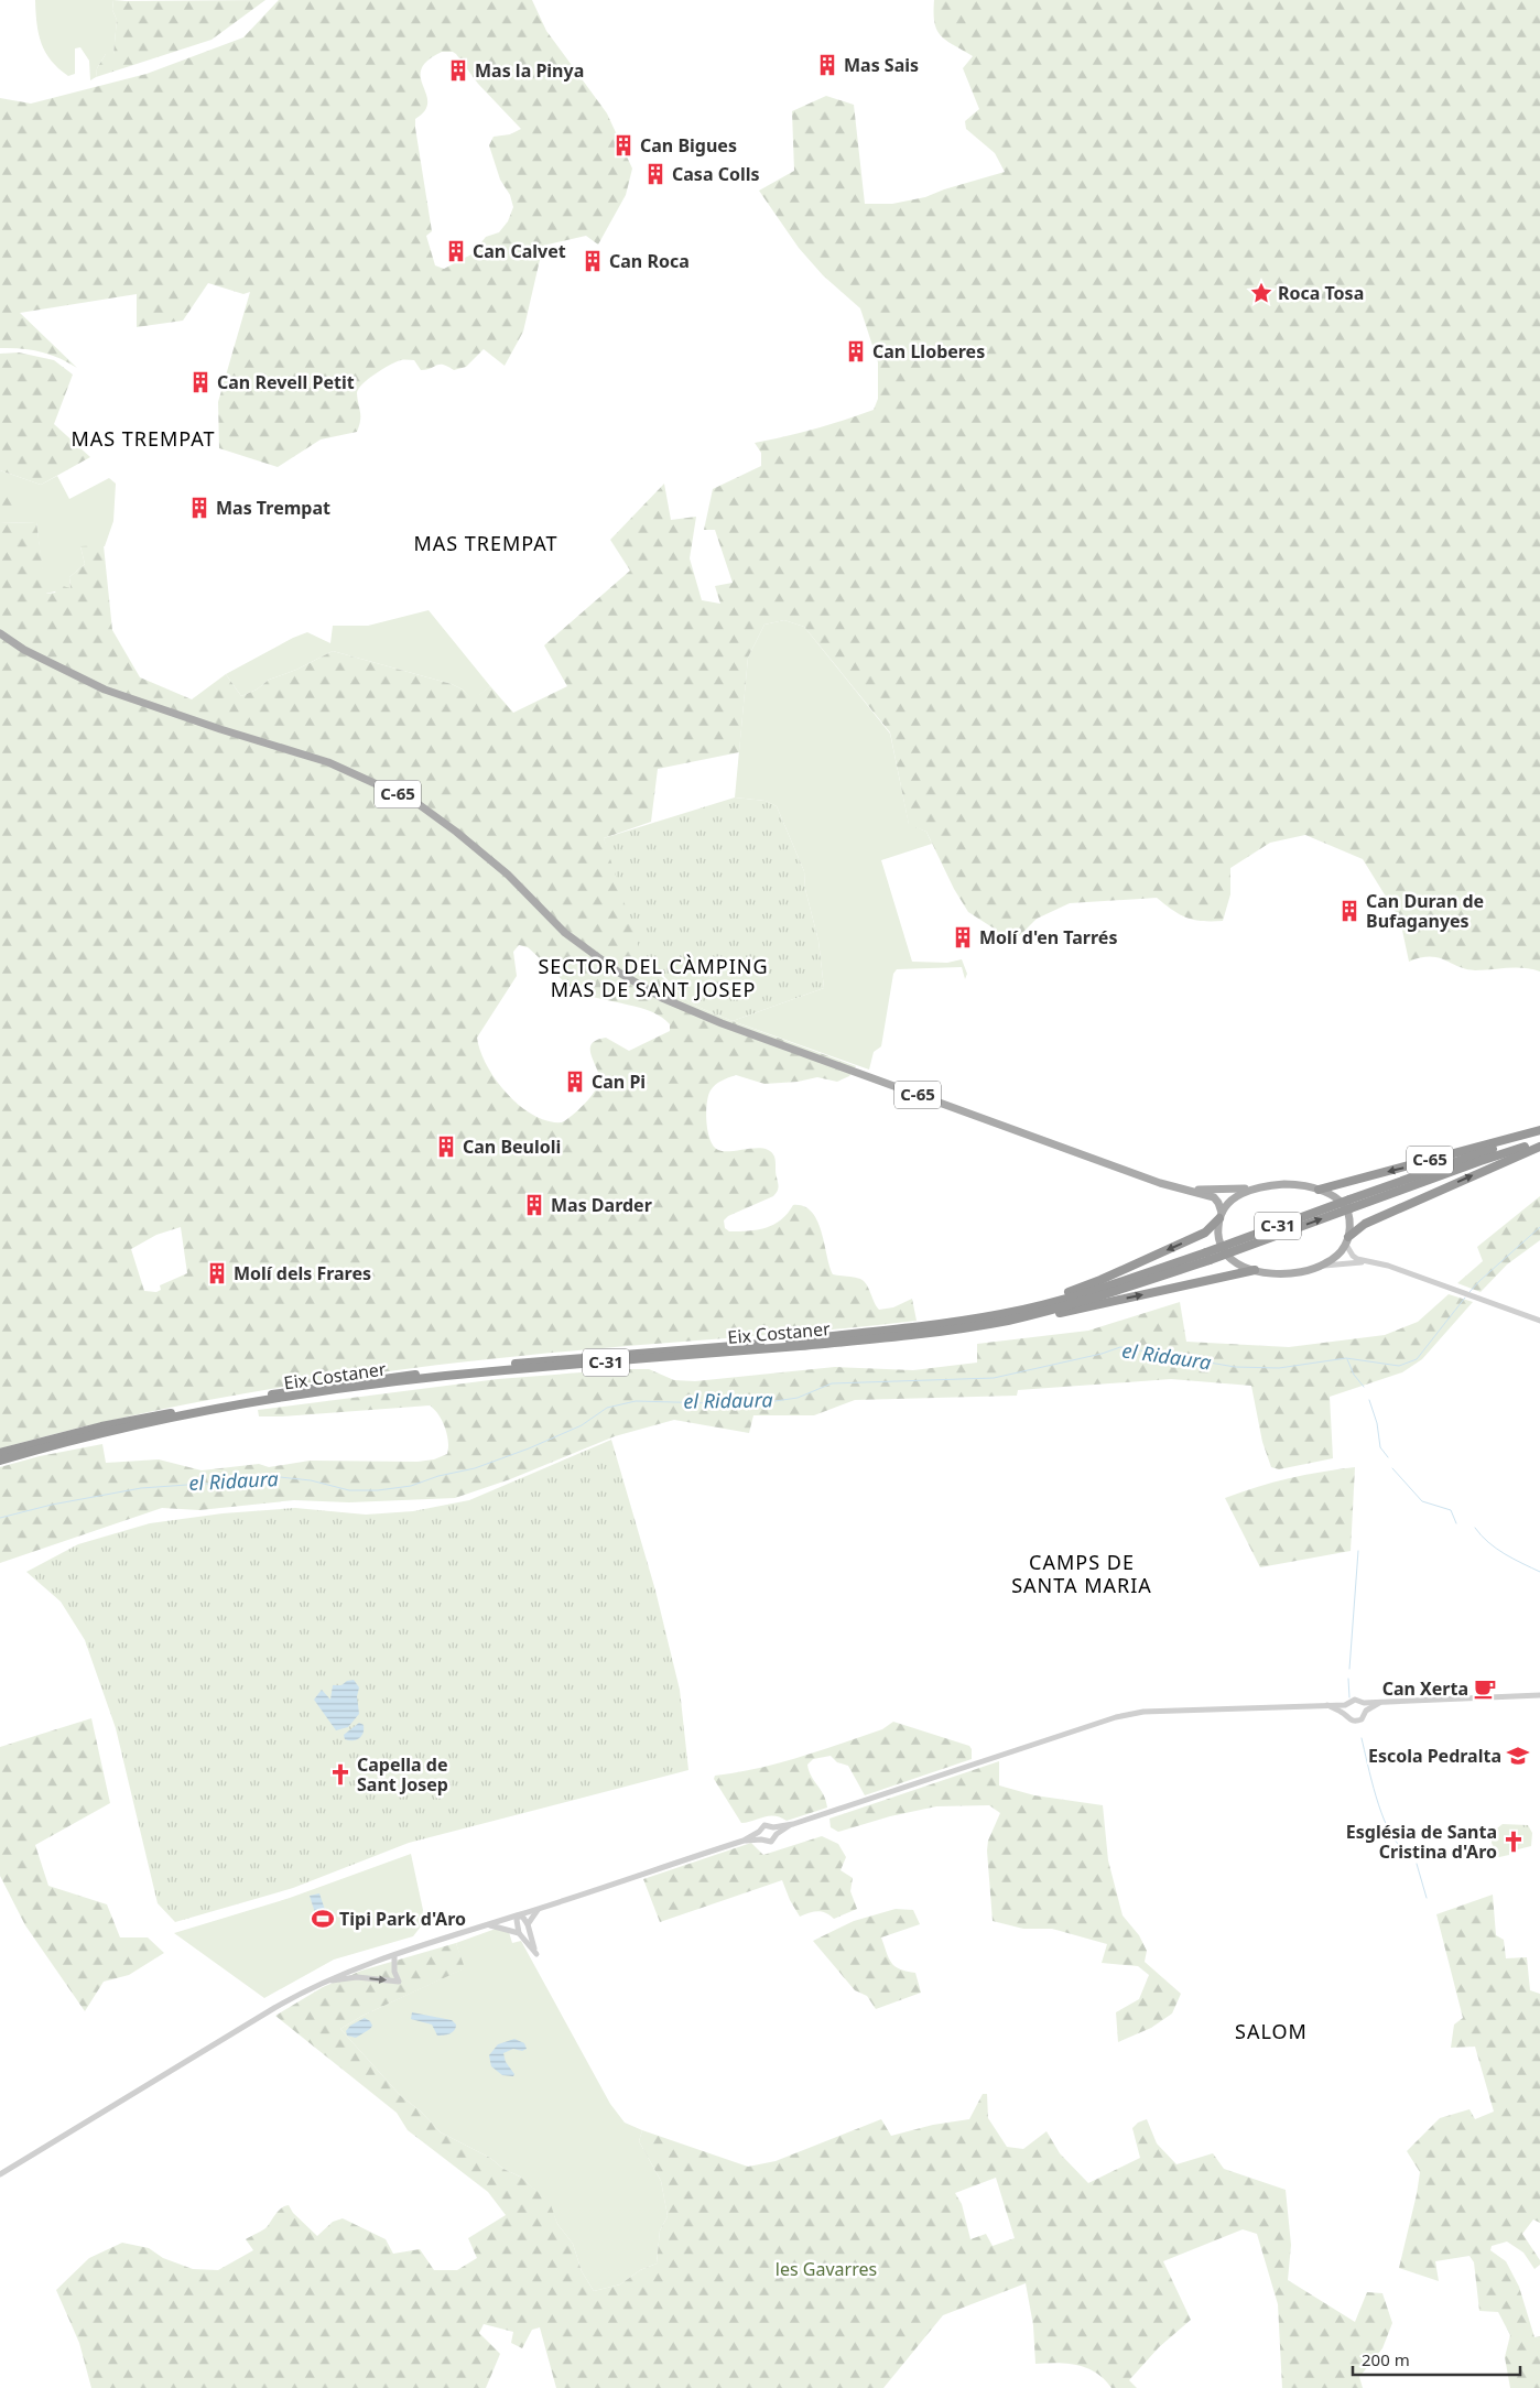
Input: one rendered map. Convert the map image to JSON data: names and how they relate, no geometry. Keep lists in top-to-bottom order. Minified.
{"streets":{"highway":["C-65","C-31","Eix Costaner"]},"crossings":[["C-65","Eix Costaner"]],"districts":["MAS TREMPAT","MAS TREMPAT","SECTOR DEL CÀMPING MAS DE SANT JOSEP","CAMPS DE SANTA MARIA","SALOM"],"water":["el Ridaura"],"parks":["les Gavarres"],"places":{"building":["Mas Sais","Mas la Pinya","Can Bigues","Casa Colls","Can Calvet","Can Roca","Can Lloberes","Can Revell Petit","Mas Trempat","Can Duran de Bufaganyes","Molí d'en Tarrés","Can Pi","Can Beuloli","Mas Darder","Molí dels Frares"],"place":["Roca Tosa"],"cafe":["Can Xerta"],"school or university":["Escola Pedralta"],"church":["Capella de Sant Josep","Església de Santa Cristina d'Aro"],"sports":["Tipi Park d'Aro"]},"scale_bar":"200 m"}
